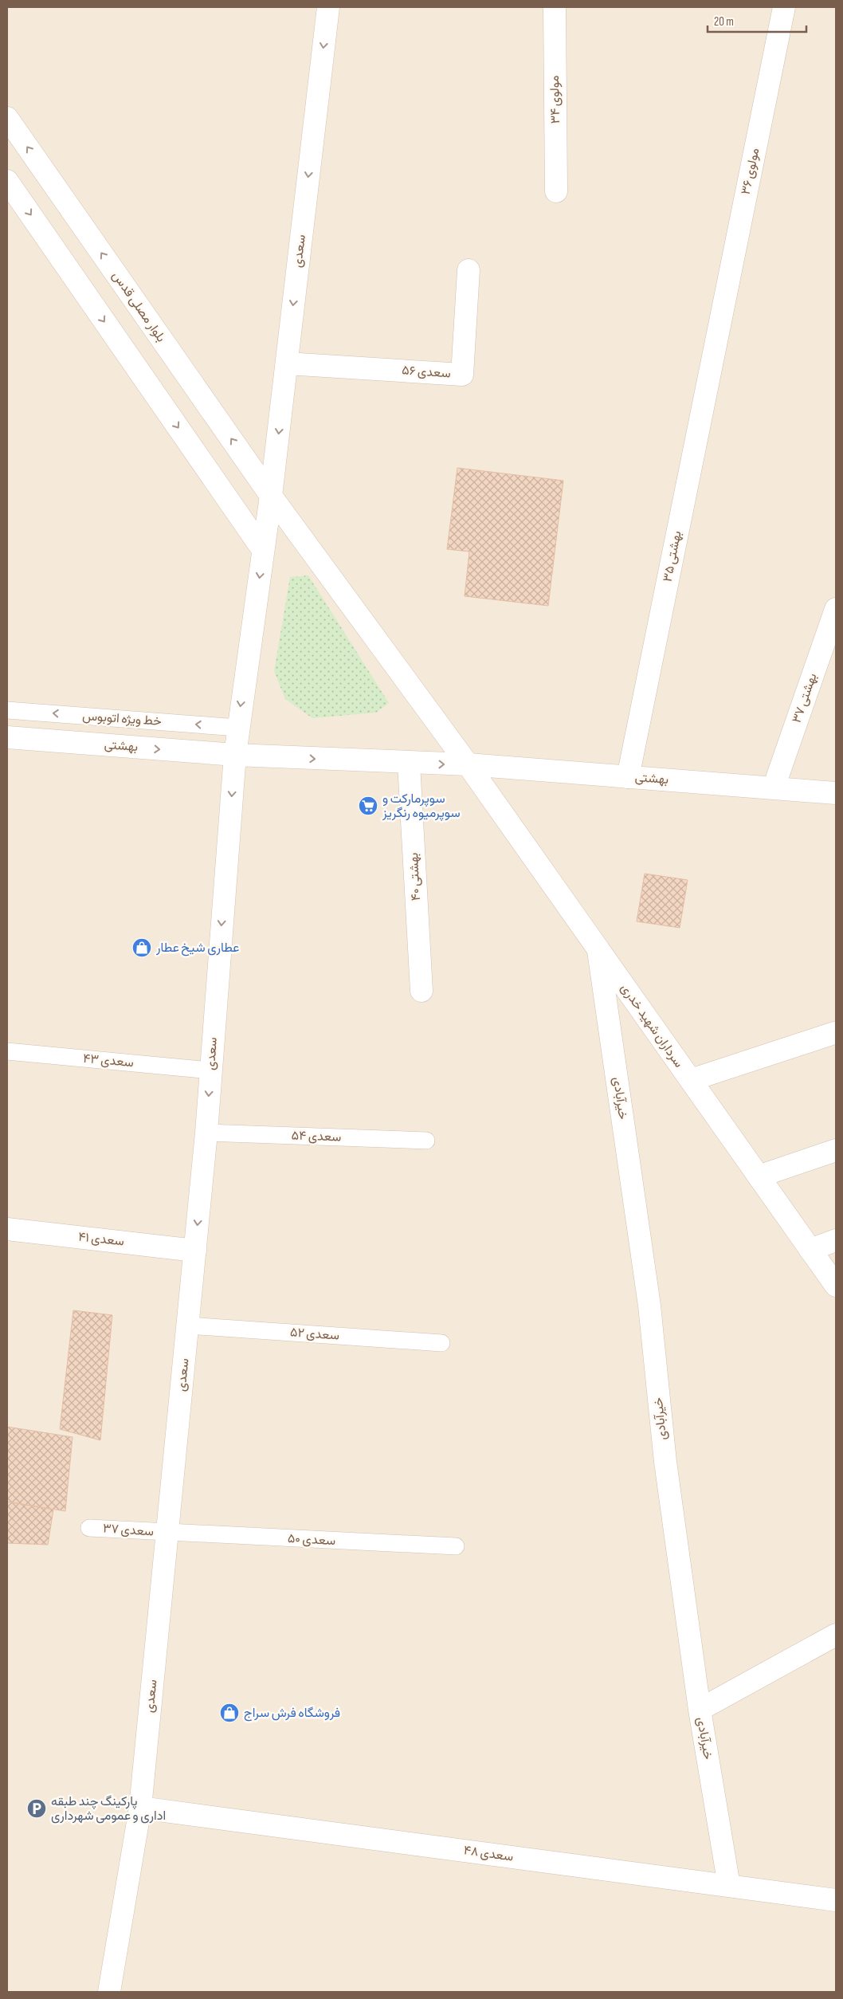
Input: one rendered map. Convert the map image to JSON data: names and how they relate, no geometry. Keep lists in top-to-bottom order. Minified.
{"streets":{"street":["مولوی ۳۴","مولوی ۳۶","سعدی","بلوار مصلی قدس","سعدی ۵۶","بهشتی ۳۵","بهشتی ۳۷","بهشتی","بهشتی ۴۰","سرداران شهید خدری","خیرآبادی","سعدی ۴۱","سعدی ۴۸"],"lane":["خط ویژه اتوبوس","سعدی ۴۳","سعدی ۵۴","سعدی ۵۲","سعدی ۳۷","سعدی ۵۰"]},"crossings":[["مولوی ۳۶","بهشتی ۳۵"],["سعدی","بلوار مصلی قدس"],["سعدی","سعدی ۵۶"],["سعدی","خط ویژه اتوبوس"],["سعدی","بهشتی"],["سعدی","سعدی ۴۳"],["سعدی","سعدی ۵۴"],["سعدی","سعدی ۴۱"],["سعدی","سعدی ۵۲"],["سعدی","سعدی ۳۷"],["سعدی","سعدی ۵۰"],["سعدی","سعدی ۴۸"],["بلوار مصلی قدس","بهشتی"],["بلوار مصلی قدس","سرداران شهید خدری"],["بهشتی ۳۵","بهشتی"],["بهشتی ۳۷","بهشتی"],["بهشتی","بهشتی ۴۰"],["بهشتی","سرداران شهید خدری"],["سرداران شهید خدری","خیرآبادی"],["خیرآبادی","سعدی ۴۸"],["سعدی ۳۷","سعدی ۵۰"]],"one_way":["سعدی","خط ویژه اتوبوس","بهشتی"],"places":{"supermarket":["سوپرمارکت و سوپرمیوه رنگریز"],"shop":["عطاری شیخ عطار","فروشگاه فرش سراج"],"parking":["پارکینگ چند طبقه اداری و عمومی شهرداری"]},"scale_bar":"20 m"}
